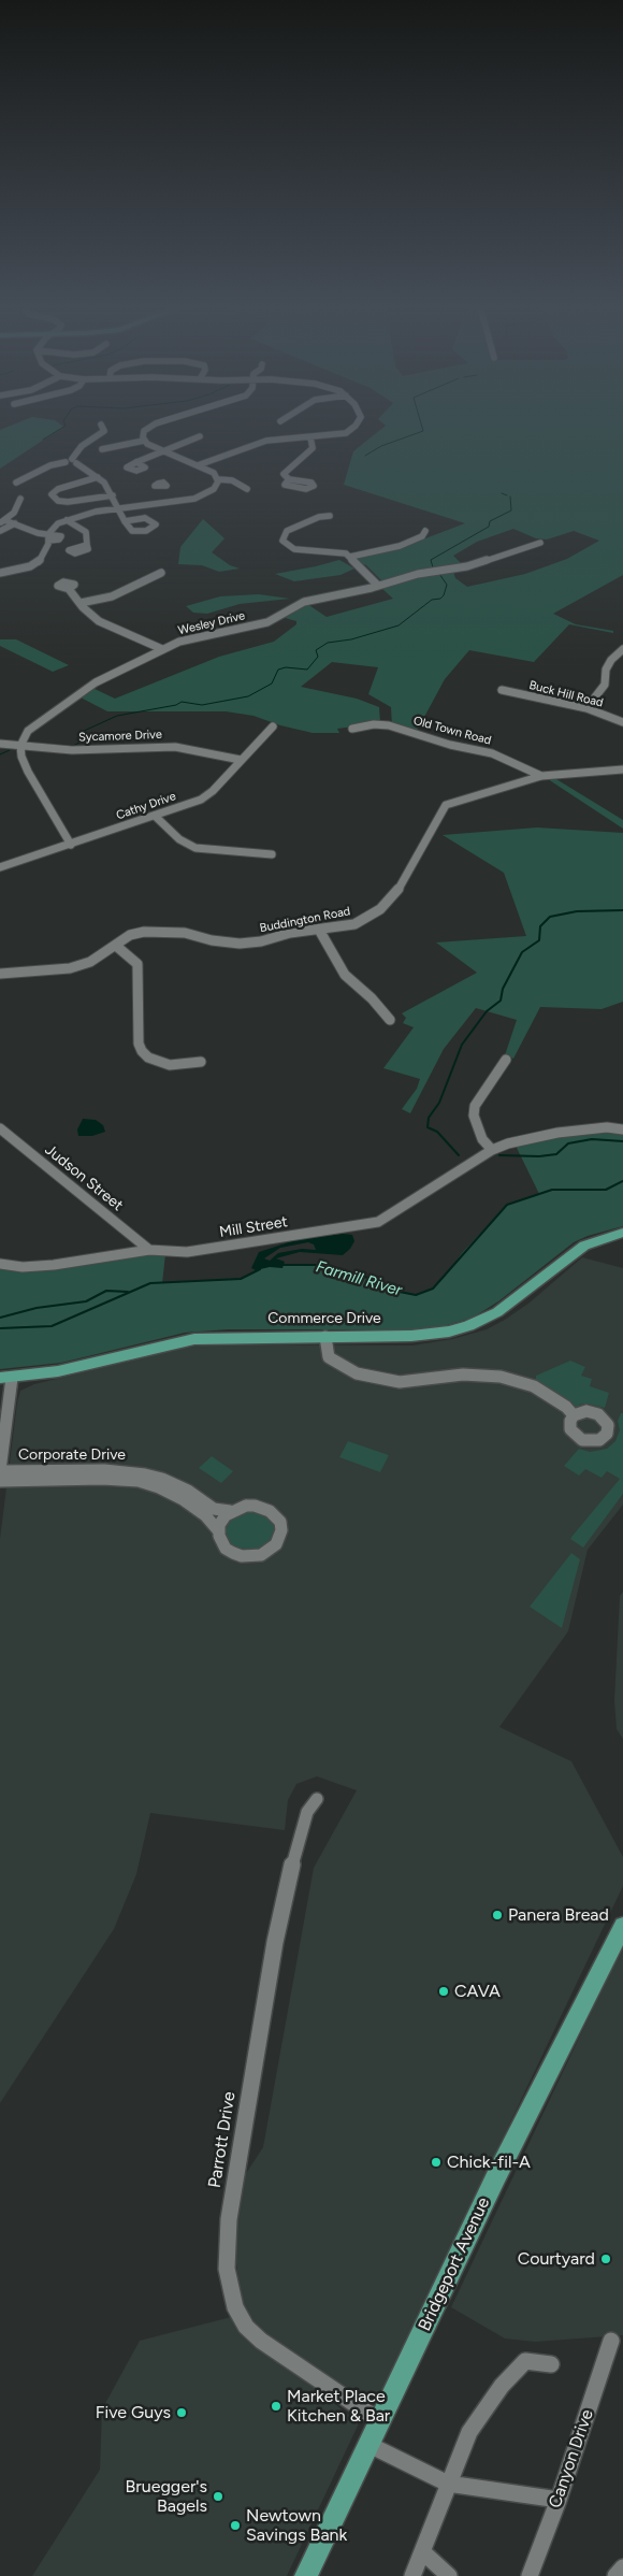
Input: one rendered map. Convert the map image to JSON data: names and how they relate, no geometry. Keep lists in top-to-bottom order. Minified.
{"streets":{"main road":["Commerce Drive","Bridgeport Avenue"],"street":["Wesley Drive","Buck Hill Road","Old Town Road","Sycamore Drive","Cathy Drive","Buddington Road","Judson Street","Mill Street","Corporate Drive","Parrott Drive","Canyon Drive"]},"crossings":[["Wesley Drive","Sycamore Drive"],["Old Town Road","Buddington Road"],["Sycamore Drive","Cathy Drive"],["Judson Street","Mill Street"],["Parrott Drive","Bridgeport Avenue"]],"water":["Farmill River"],"places":["Panera Bread","CAVA","Chick-fil-A","Courtyard","Market Place Kitchen & Bar","Five Guys","Bruegger's Bagels","Newtown Savings Bank"]}
